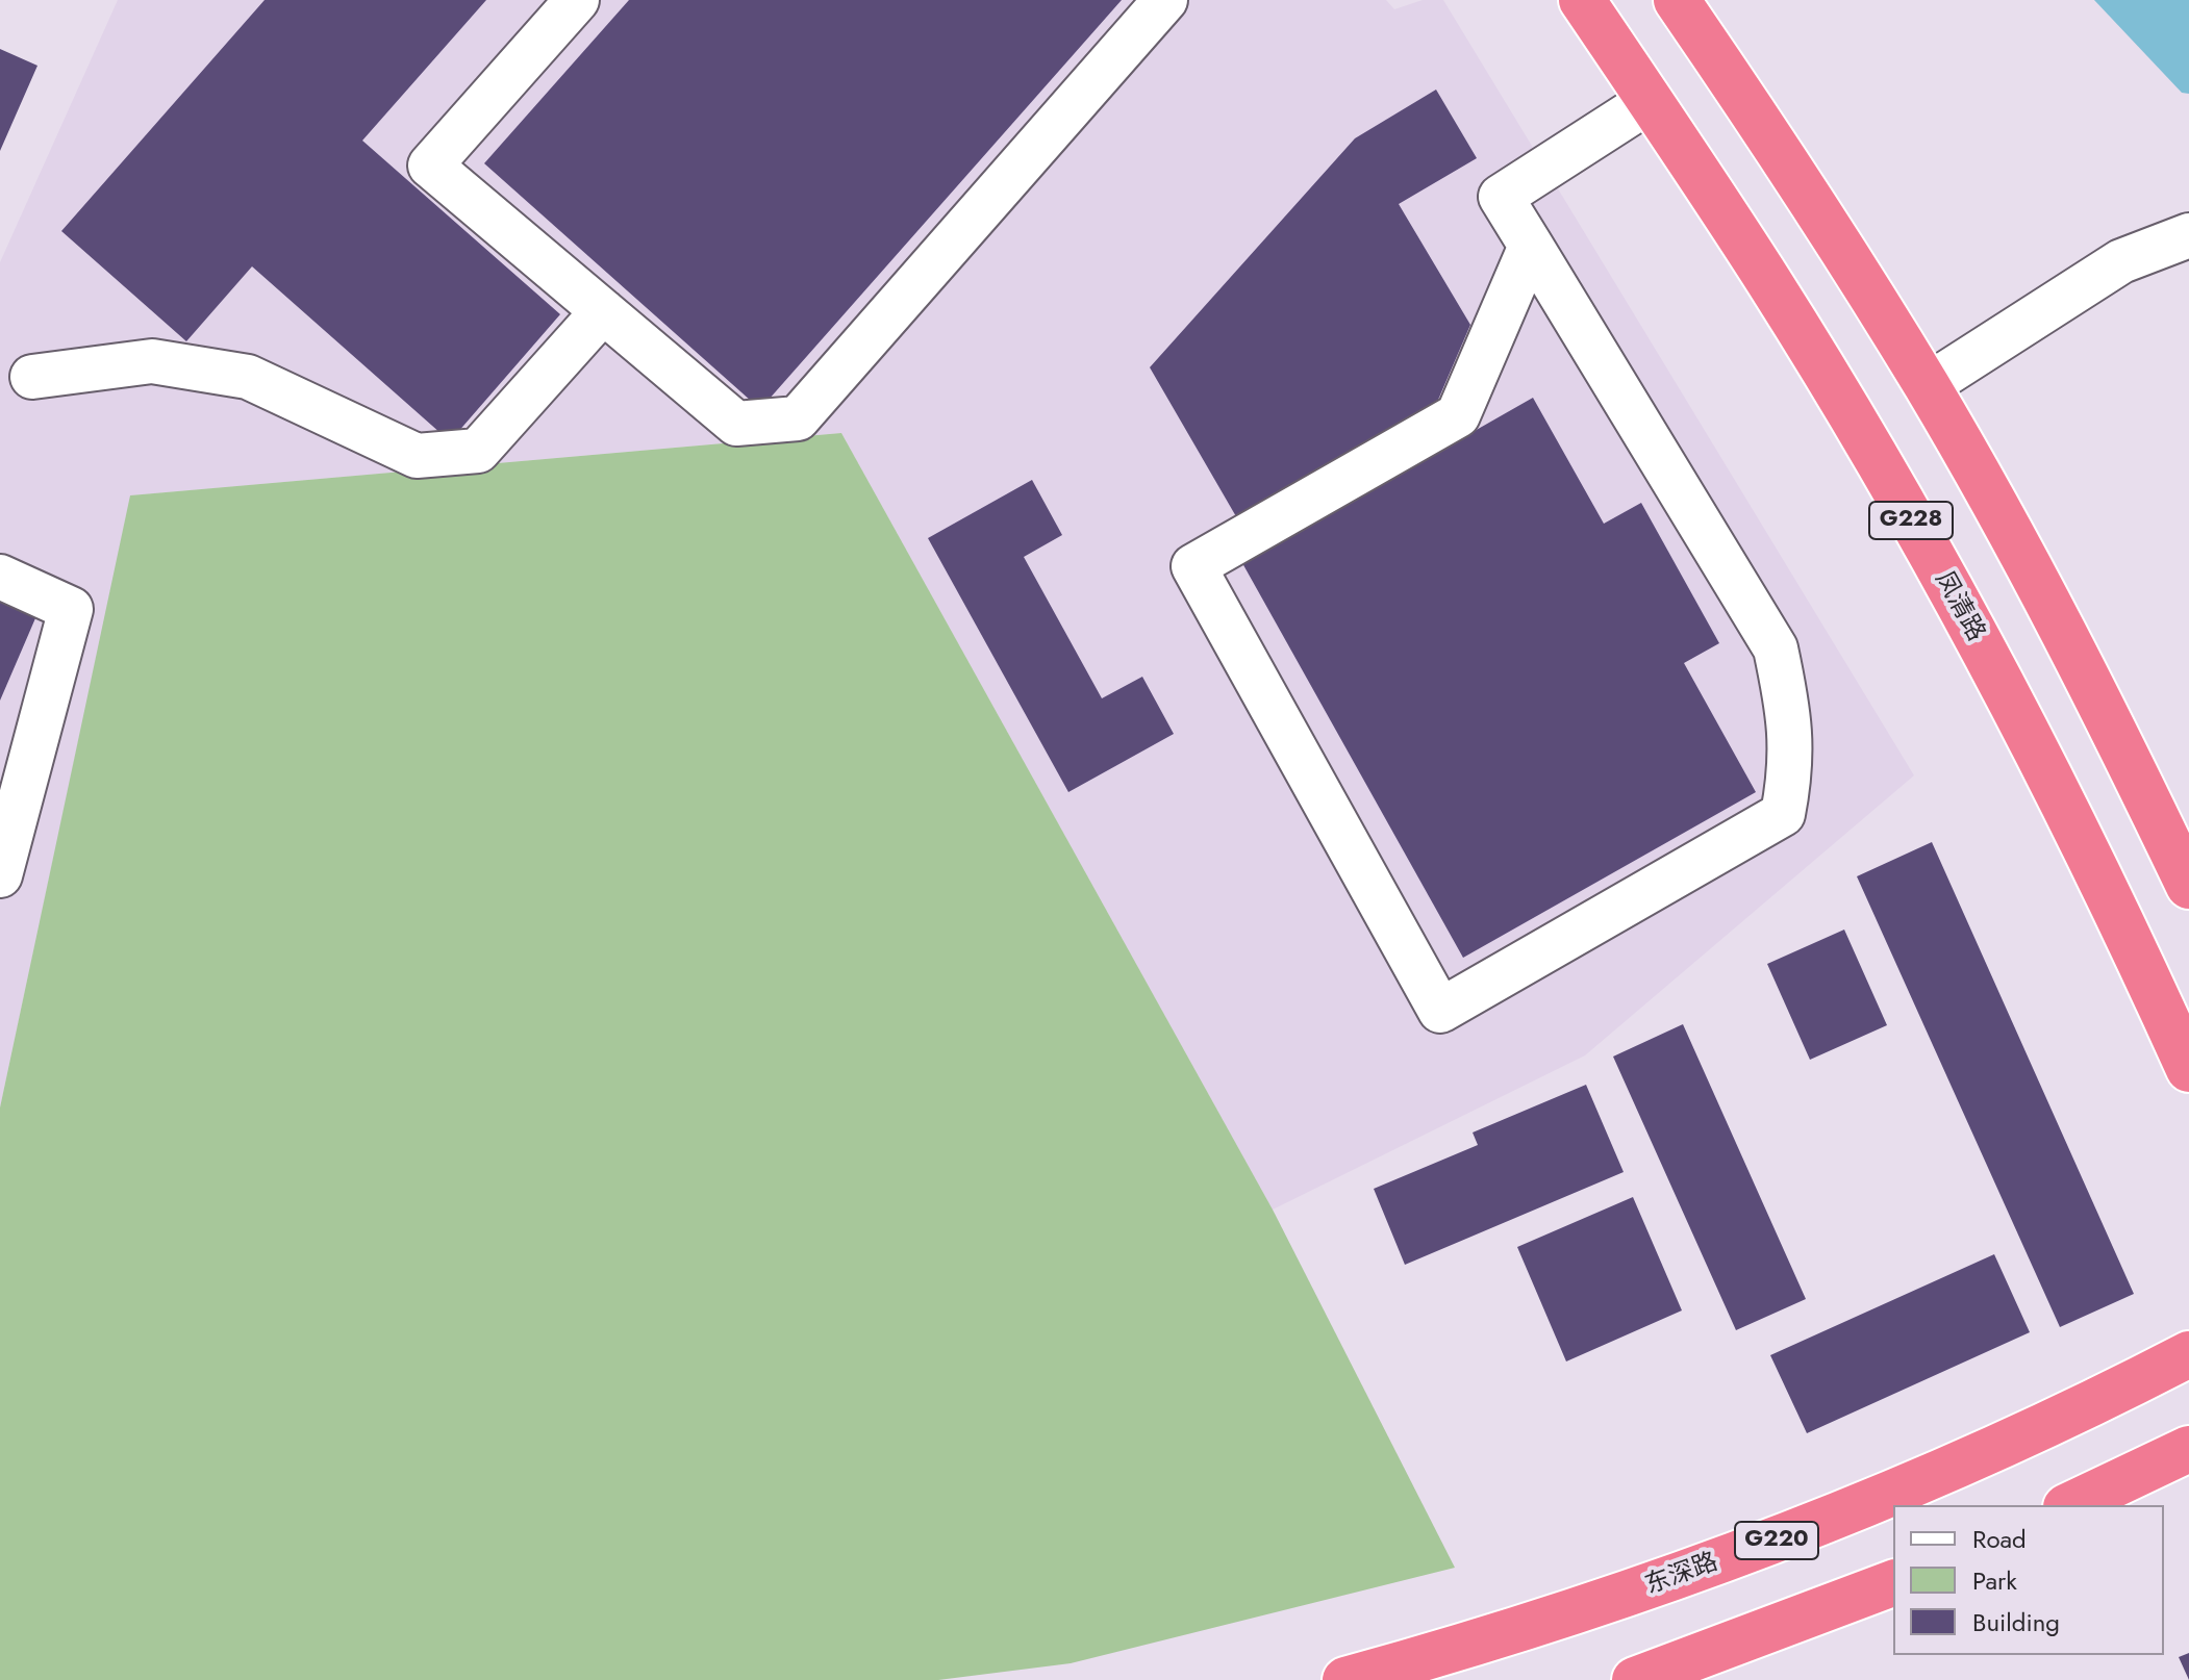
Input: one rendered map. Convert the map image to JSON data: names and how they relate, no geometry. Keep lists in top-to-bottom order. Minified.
{"streets":{"highway":["G228","凤清路","G220","东深路"]},"legend":["Road","Park","Building"]}
